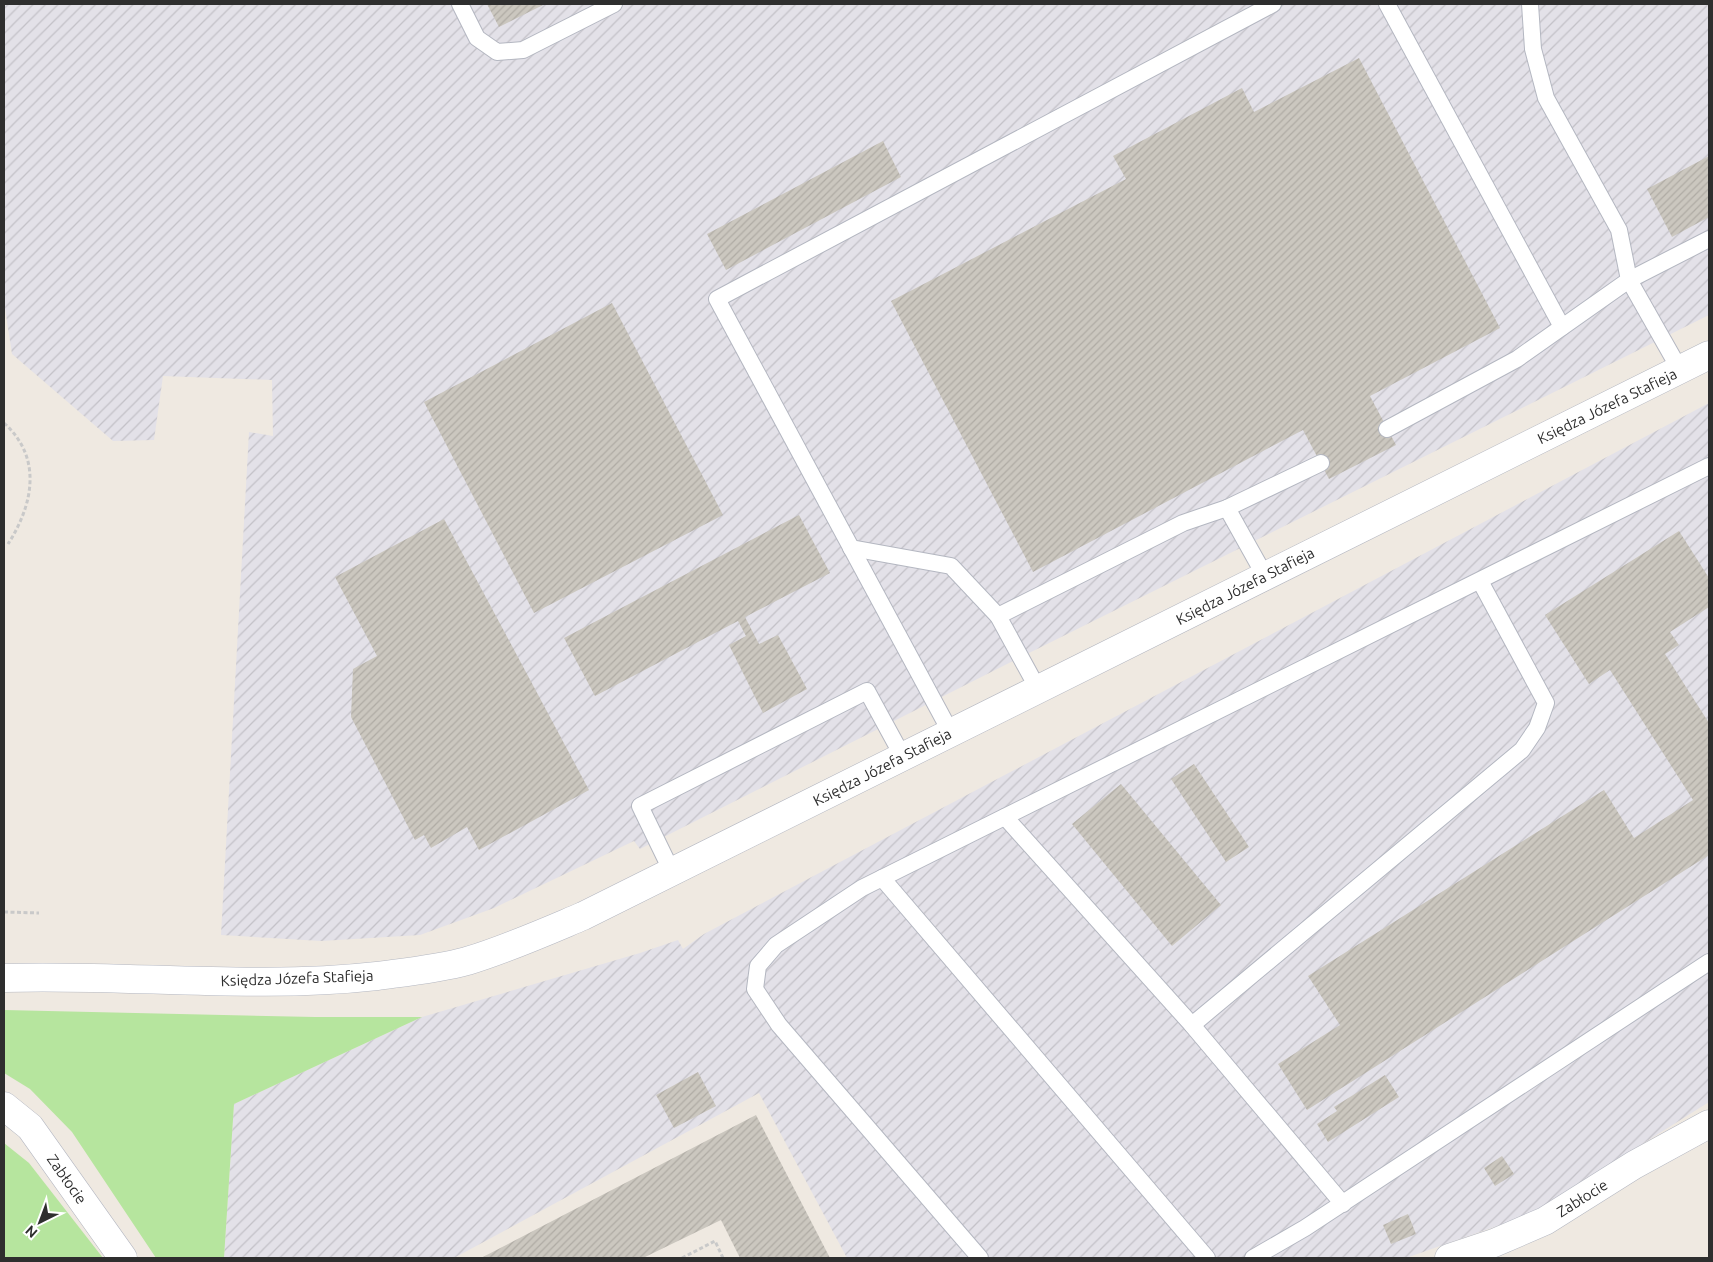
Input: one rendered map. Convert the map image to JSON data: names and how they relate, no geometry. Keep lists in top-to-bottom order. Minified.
{"streets":{"street":["Księdza Józefa Stafieja","Zabłocie"]},"north":"bottom left"}
